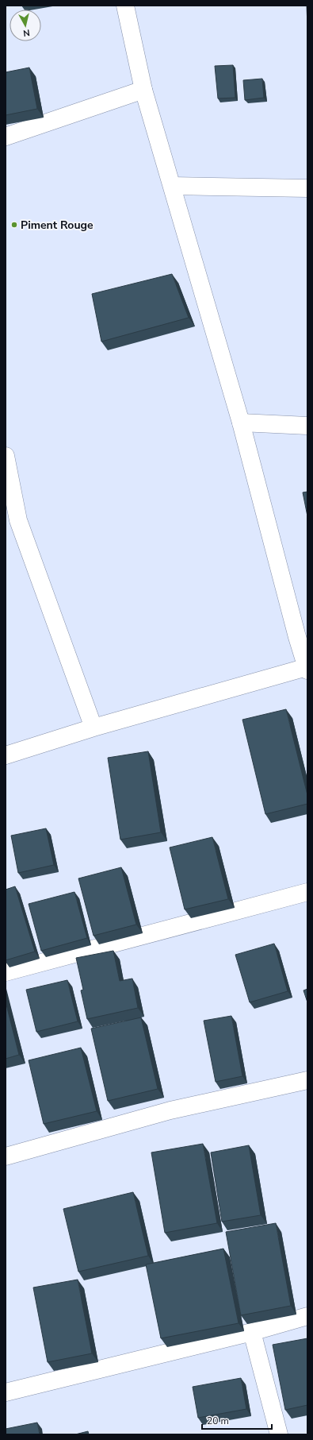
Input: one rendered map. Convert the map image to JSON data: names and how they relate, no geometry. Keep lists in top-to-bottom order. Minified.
{"places":["Piment Rouge"],"scale_bar":"20 m","north":"bottom"}
